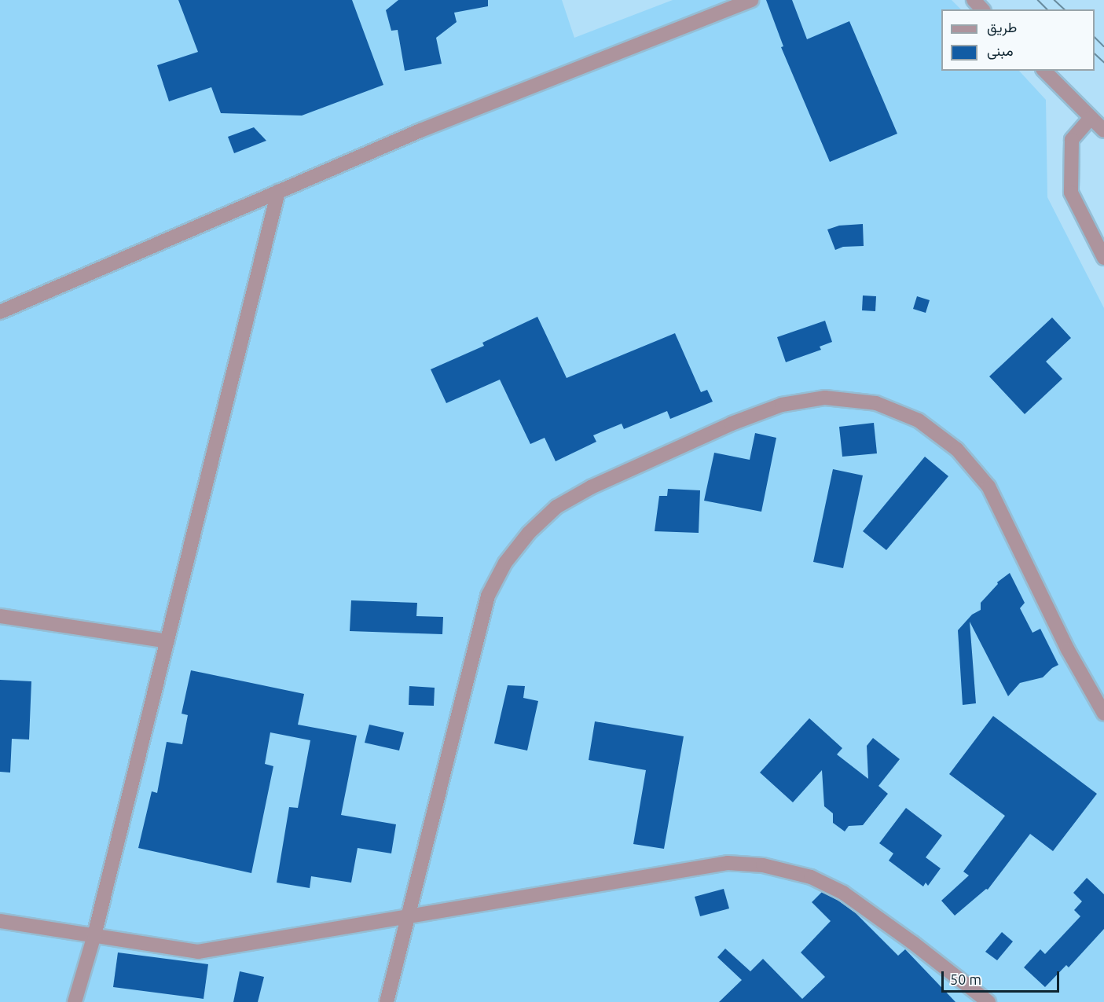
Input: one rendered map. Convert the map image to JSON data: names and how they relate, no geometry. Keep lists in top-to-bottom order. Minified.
{"legend":["طريق","مبنى"],"scale_bar":"50 m"}
